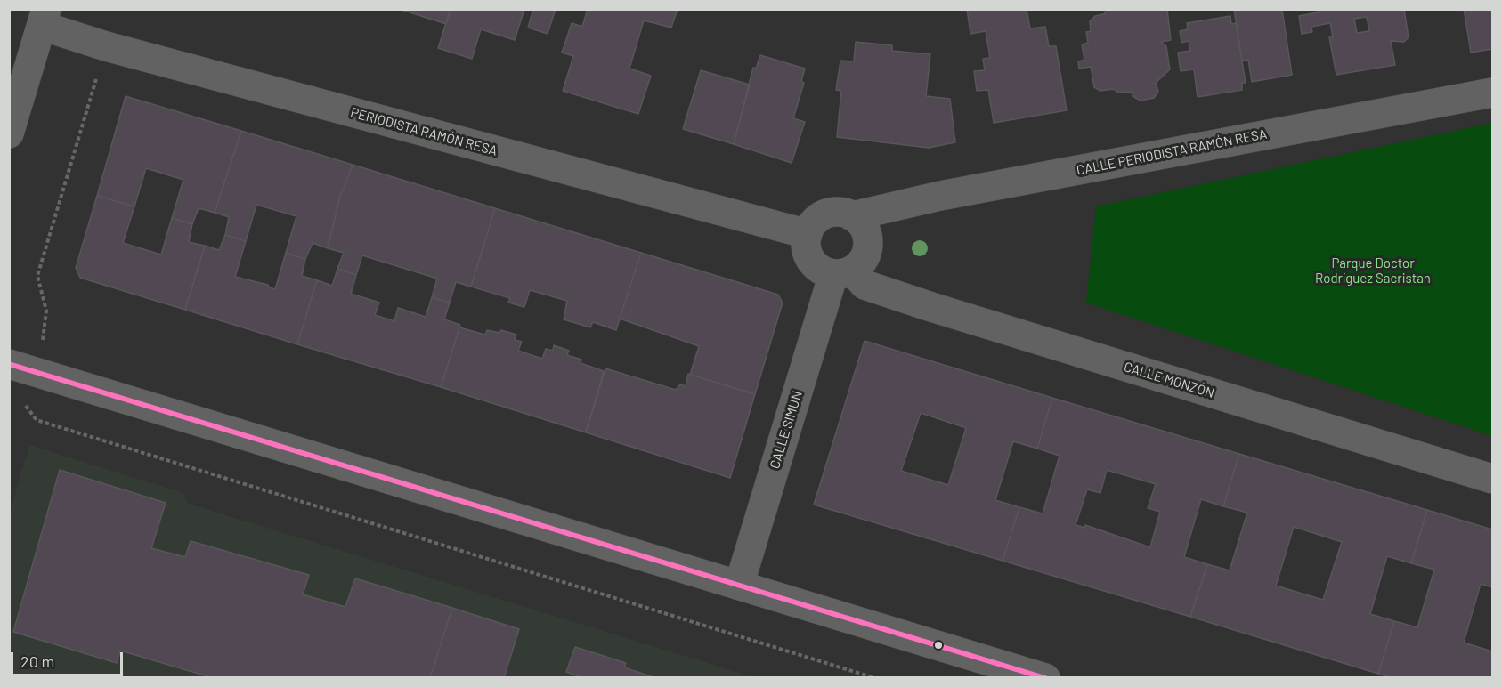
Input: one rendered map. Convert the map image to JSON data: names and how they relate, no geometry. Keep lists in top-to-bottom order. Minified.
{"streets":{"street":["PERIODISTA RAMÓN RESA","CALLE PERIODISTA RAMÓN RESA","CALLE MONZÓN","CALLE SIMUN"]},"crossings":[["PERIODISTA RAMÓN RESA","CALLE PERIODISTA RAMÓN RESA"],["PERIODISTA RAMÓN RESA","CALLE MONZÓN"],["PERIODISTA RAMÓN RESA","CALLE SIMUN"],["CALLE PERIODISTA RAMÓN RESA","CALLE MONZÓN"],["CALLE PERIODISTA RAMÓN RESA","CALLE SIMUN"],["CALLE MONZÓN","CALLE SIMUN"]],"parks":["Parque Doctor Rodríguez Sacristan"],"scale_bar":"20 m"}
